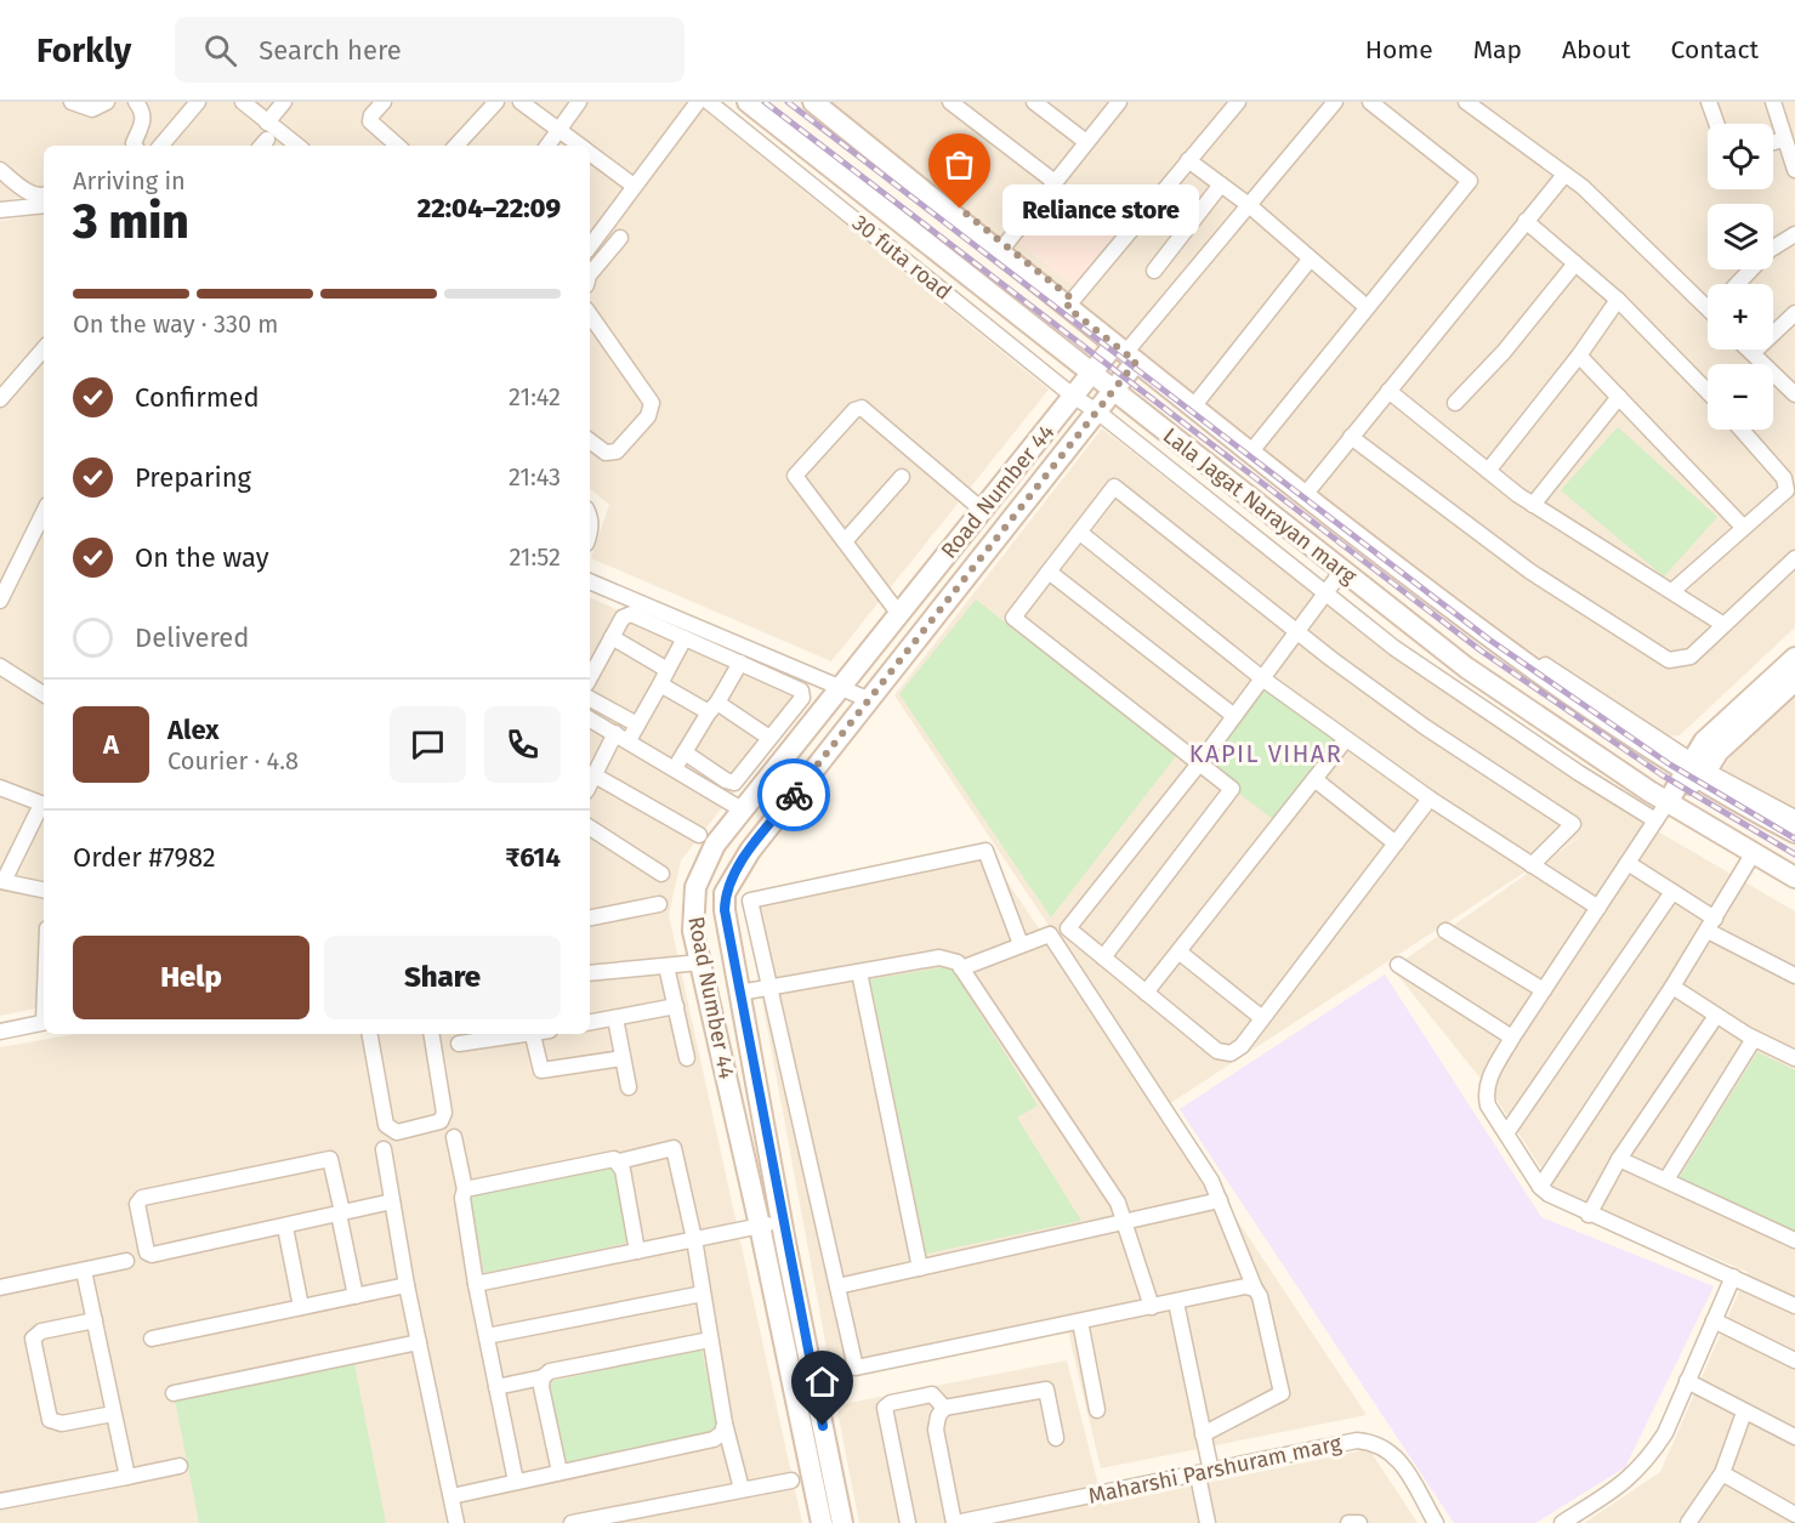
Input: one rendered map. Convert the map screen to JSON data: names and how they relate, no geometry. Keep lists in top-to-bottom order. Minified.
{"streets":{"street":["30 futa road","Road Number 44","Lala Jagat Narayan marg","Maharshi Parshuram marg"]},"crossings":[["30 futa road","Road Number 44"],["Road Number 44","Lala Jagat Narayan marg"]],"districts":["KAPIL VIHAR"],"places":["Reliance store"],"page":{"header":"Forkly","search":"Search here","nav":["Home","Map","About","Contact"],"map_buttons":["+","−"],"heading":["3 min","Arriving in","22:04–22:09"],"panel":["Alex","Courier · 4.8","Order #7982","₹614"],"bubble":"Reliance store","bar":"On the way · 330 m","list":[["Confirmed","21:42"],["Preparing","21:43"],["On the way","21:52"],"Delivered"],"round":"A","buttons":["Help","Share"]}}
